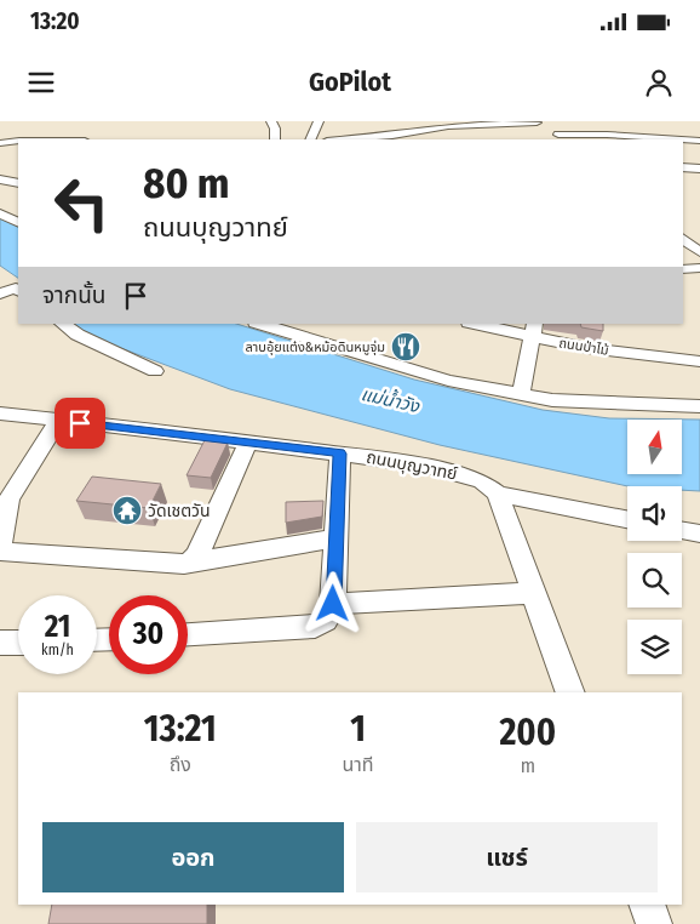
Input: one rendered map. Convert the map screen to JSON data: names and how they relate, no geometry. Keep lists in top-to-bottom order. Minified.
{"streets":{"street":["ถนนป่าไม้","ถนนบุญวาทย์"]},"water":["แม่น้ำวัง"],"places":{"restaurant":["ลาบอุ้ยแต๋ง&หม้อดินหมูจุ่ม"],"temple":["วัดเชตวัน"]},"north":"top","page":{"status":"13:20","header":"GoPilot","turn":["80 m","ถนนบุญวาทย์"],"then":"จากนั้น","speed":"21 km/h","limit":"30","eta":["13:21","ถึง","1","นาที","200","m"],"buttons":["ออก","แชร์"]}}
